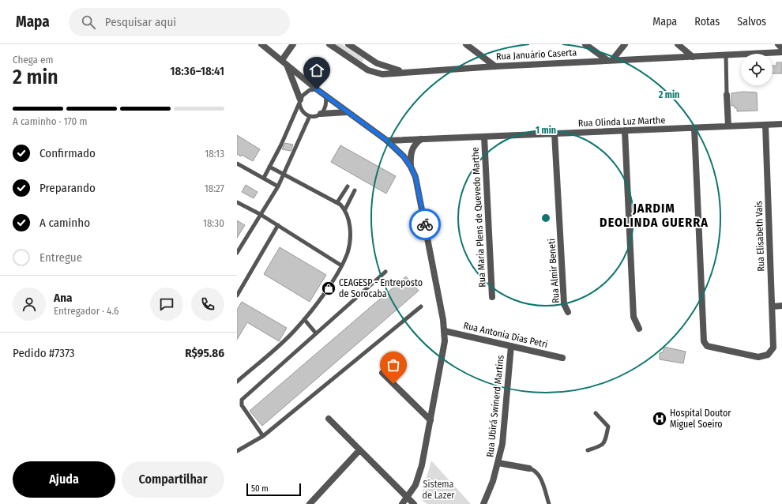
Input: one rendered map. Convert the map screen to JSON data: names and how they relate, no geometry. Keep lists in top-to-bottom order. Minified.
{"streets":{"street":["Rua Januário Caserta","Rua Olinda Luz Marthe","Rua Maria Plens de Quevedo Marthe","Rua Elisabeth Vais","Rua Almir Beneti","Rua Antonia Dias Petri","Rua Ubirá Swinerd Martins"]},"crossings":[["Rua Olinda Luz Marthe","Rua Maria Plens de Quevedo Marthe"],["Rua Olinda Luz Marthe","Rua Elisabeth Vais"],["Rua Olinda Luz Marthe","Rua Almir Beneti"],["Rua Antonia Dias Petri","Rua Ubirá Swinerd Martins"]],"districts":["JARDIM DEOLINDA GUERRA"],"parks":["Sistema de Lazer"],"places":{"shop":["CEAGESP - Entreposto de Sorocaba"],"hospital":["Hospital Doutor Miguel Soeiro"]},"scale_bar":"50 m","page":{"header":"Mapa","search":"Pesquisar aqui","nav":["Mapa","Rotas","Salvos"],"heading":["2 min","Chega em","18:36–18:41"],"panel":["Ana","Entregador · 4.6","Pedido #7373","R$95.86"],"bar":"A caminho · 170 m","list":[["Confirmado","18:13"],["Preparando","18:27"],["A caminho","18:30"],"Entregue"],"buttons":["Ajuda","Compartilhar"],"scale":"50 m"},"rings":["2 min","1 min"]}
